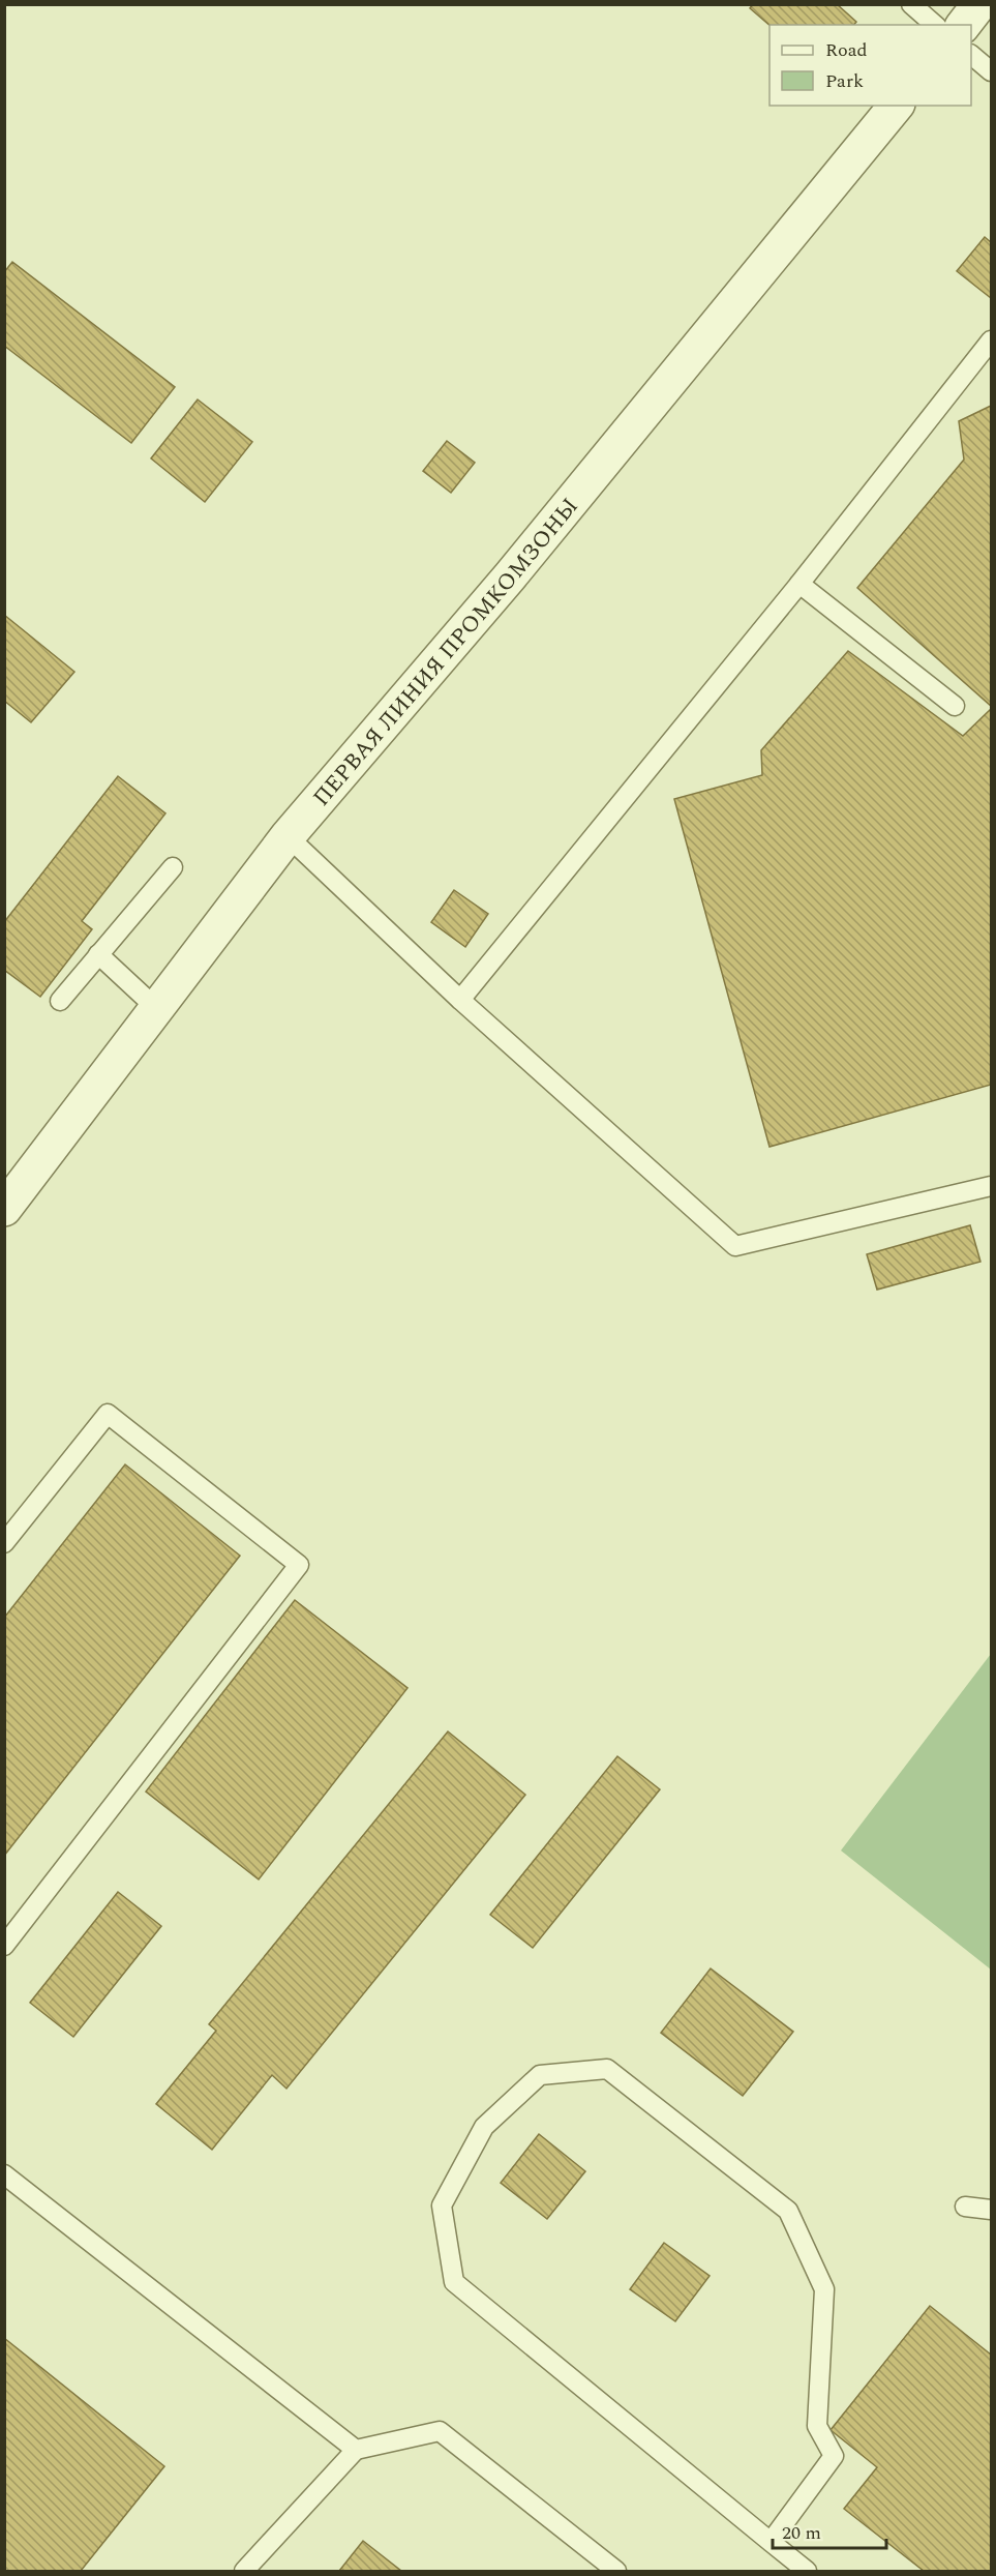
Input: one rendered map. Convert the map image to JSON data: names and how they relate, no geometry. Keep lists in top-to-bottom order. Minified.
{"streets":{"street":["ПЕРВАЯ ЛИНИЯ ПРОМКОМЗОНЫ"]},"legend":["Road","Park"],"scale_bar":"20 m"}
